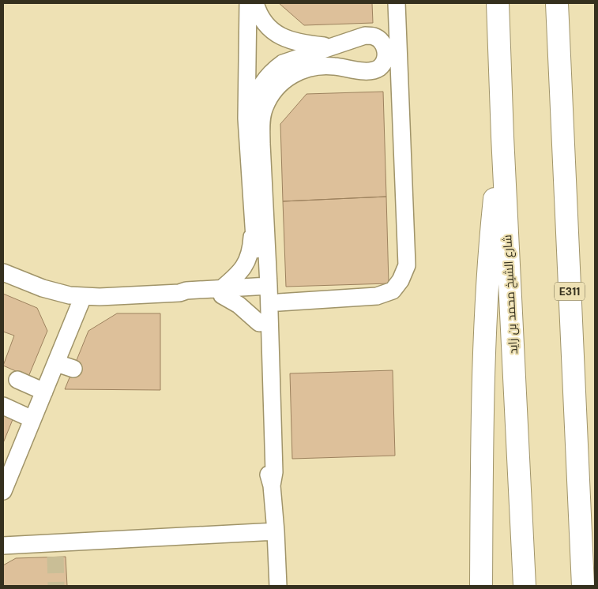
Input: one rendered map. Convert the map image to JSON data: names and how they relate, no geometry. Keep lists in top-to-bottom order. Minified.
{"streets":{"highway":["E311","شارع الشيخ محمد بن زايد"]}}
